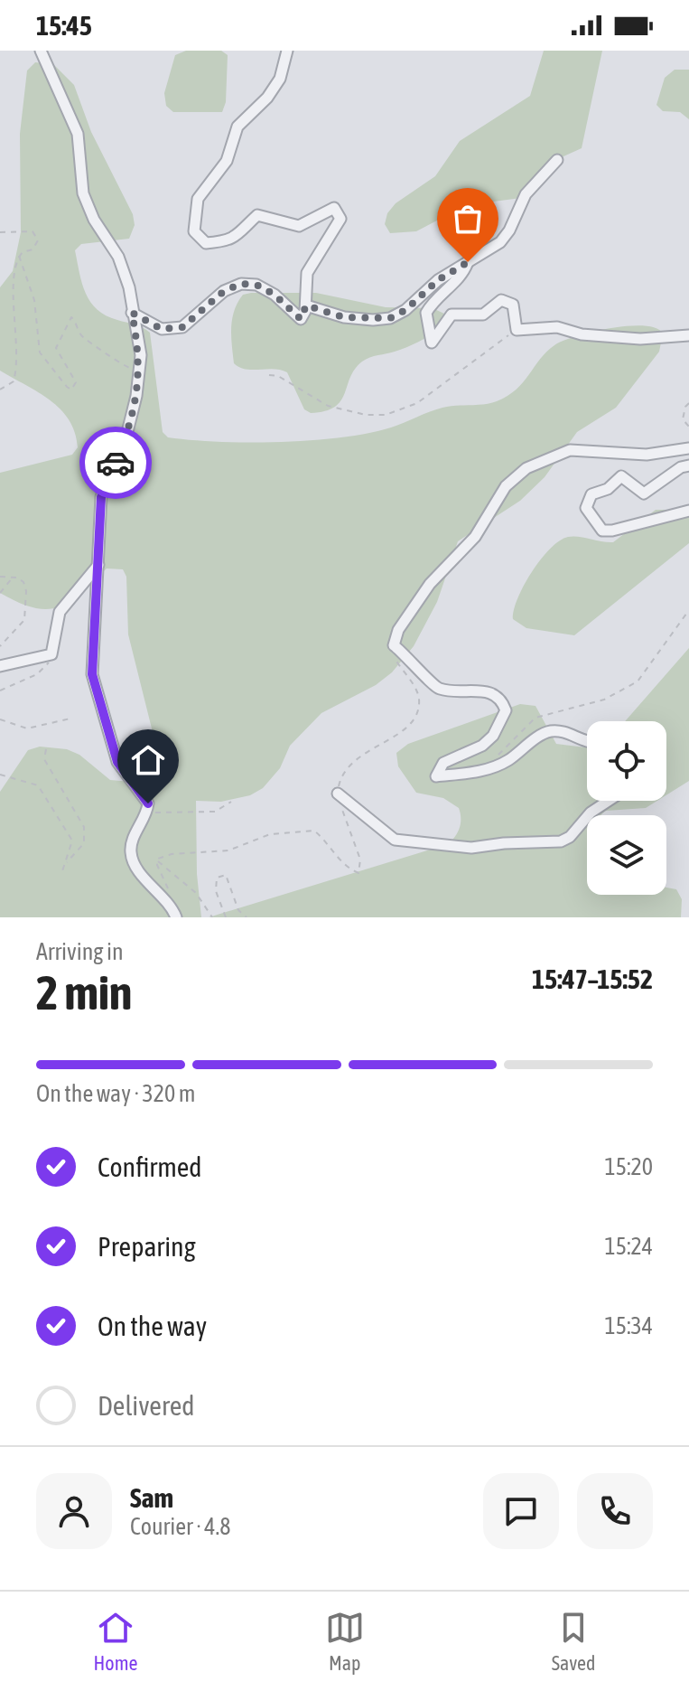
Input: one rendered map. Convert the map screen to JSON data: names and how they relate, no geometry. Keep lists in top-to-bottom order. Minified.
{"page":{"status":"15:45","heading":["2 min","Arriving in","15:47–15:52"],"panel":["Sam","Courier · 4.8"],"bar":"On the way · 320 m","list":[["Confirmed","15:20"],["Preparing","15:24"],["On the way","15:34"],"Delivered"],"tabs":["Home","Map","Saved"]}}
